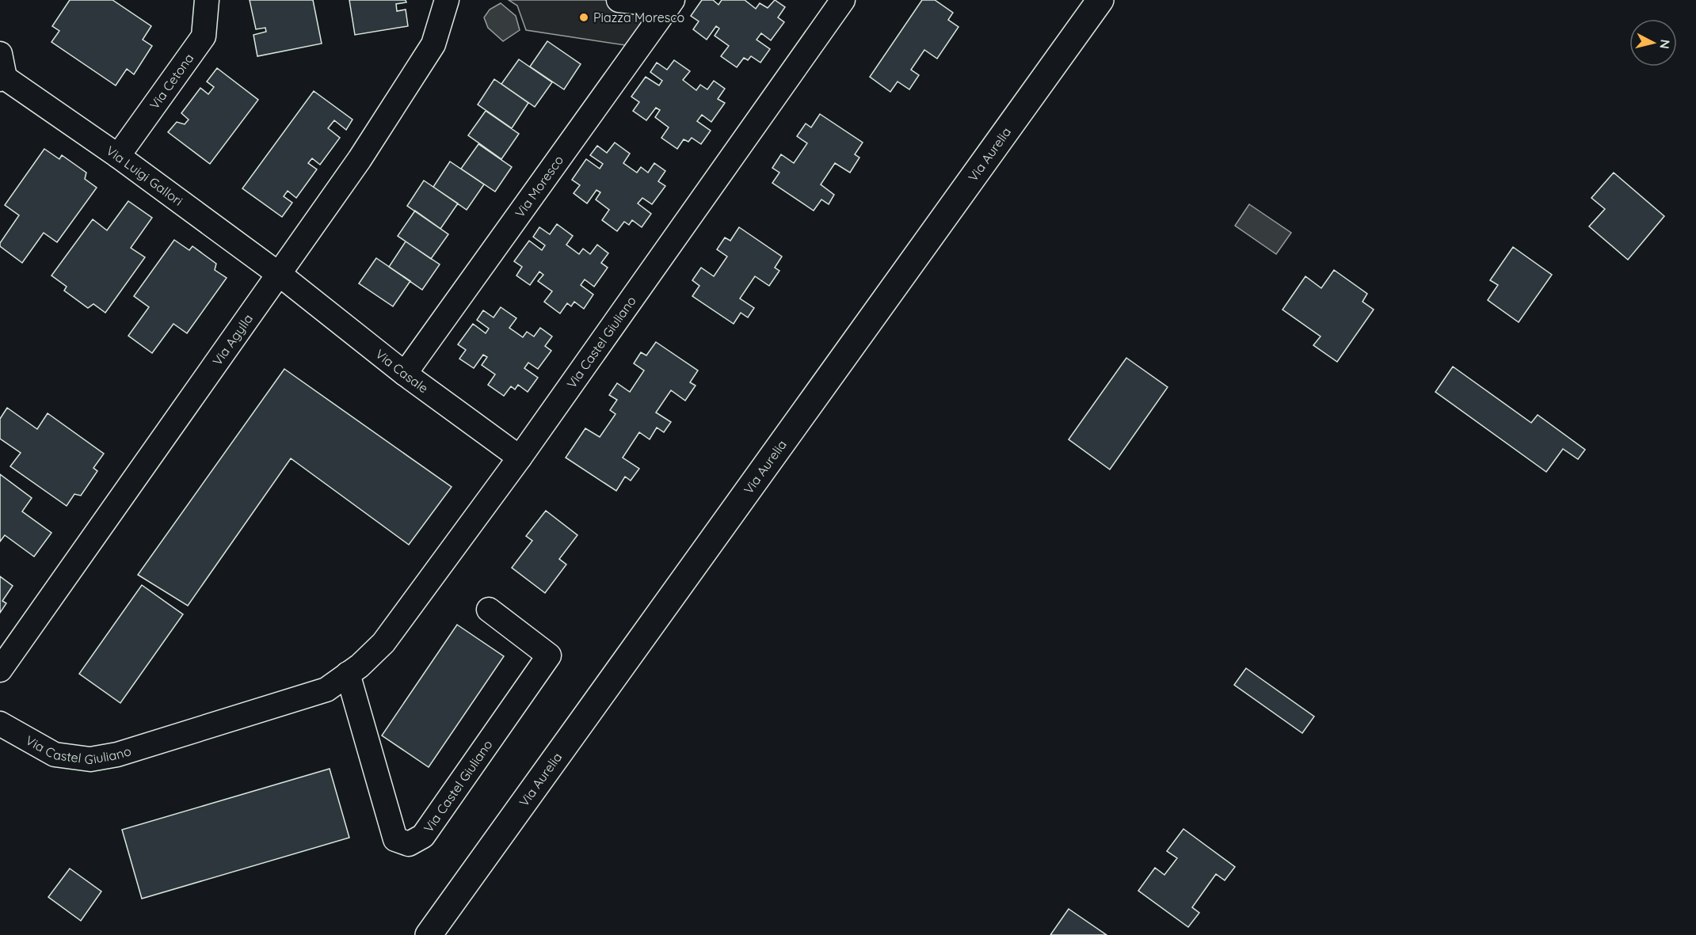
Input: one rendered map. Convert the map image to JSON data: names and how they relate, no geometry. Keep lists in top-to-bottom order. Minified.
{"streets":{"main road":["Via Aurelia"],"street":["Via Cetona","Via Luigi Gallori","Via Moresco","Via Agylla","Via Castel Giuliano","Via Casale"]},"crossings":[["Via Cetona","Via Luigi Gallori"],["Via Luigi Gallori","Via Agylla"],["Via Luigi Gallori","Via Casale"],["Via Moresco","Via Casale"],["Via Agylla","Via Casale"],["Via Castel Giuliano","Via Casale"]],"places":["Piazza Moresco"],"north":"right"}
